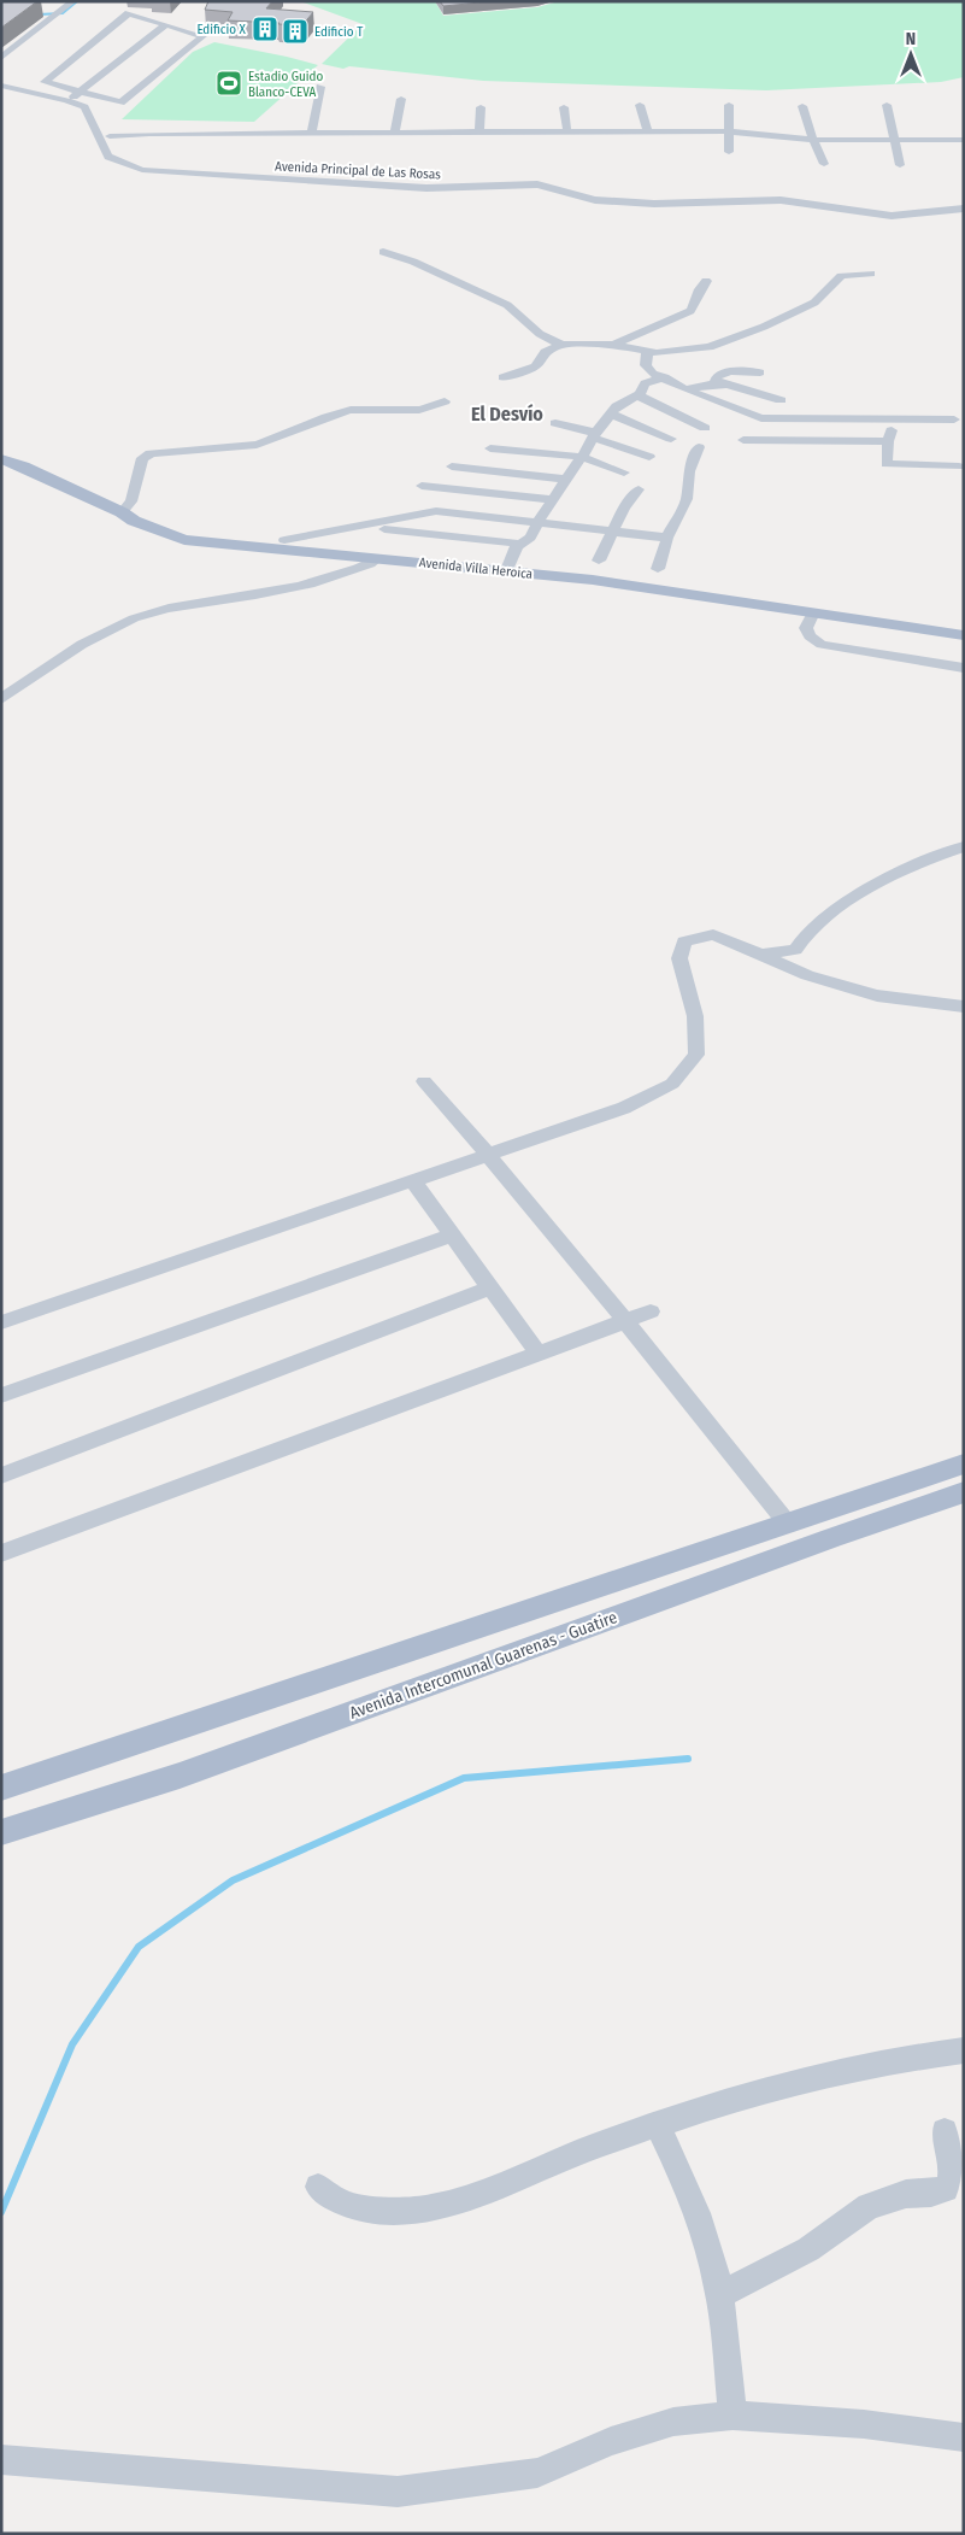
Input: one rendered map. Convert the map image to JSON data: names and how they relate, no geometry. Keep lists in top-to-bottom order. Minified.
{"streets":{"main road":["Avenida Villa Heroica","Avenida Intercomunal Guarenas - Guatire"],"street":["Avenida Principal de Las Rosas"]},"districts":["El Desvío"],"places":{"building":["Edificio X","Edificio T"],"sports":["Estadio Guido Blanco-CEVA"]},"north":"top"}
